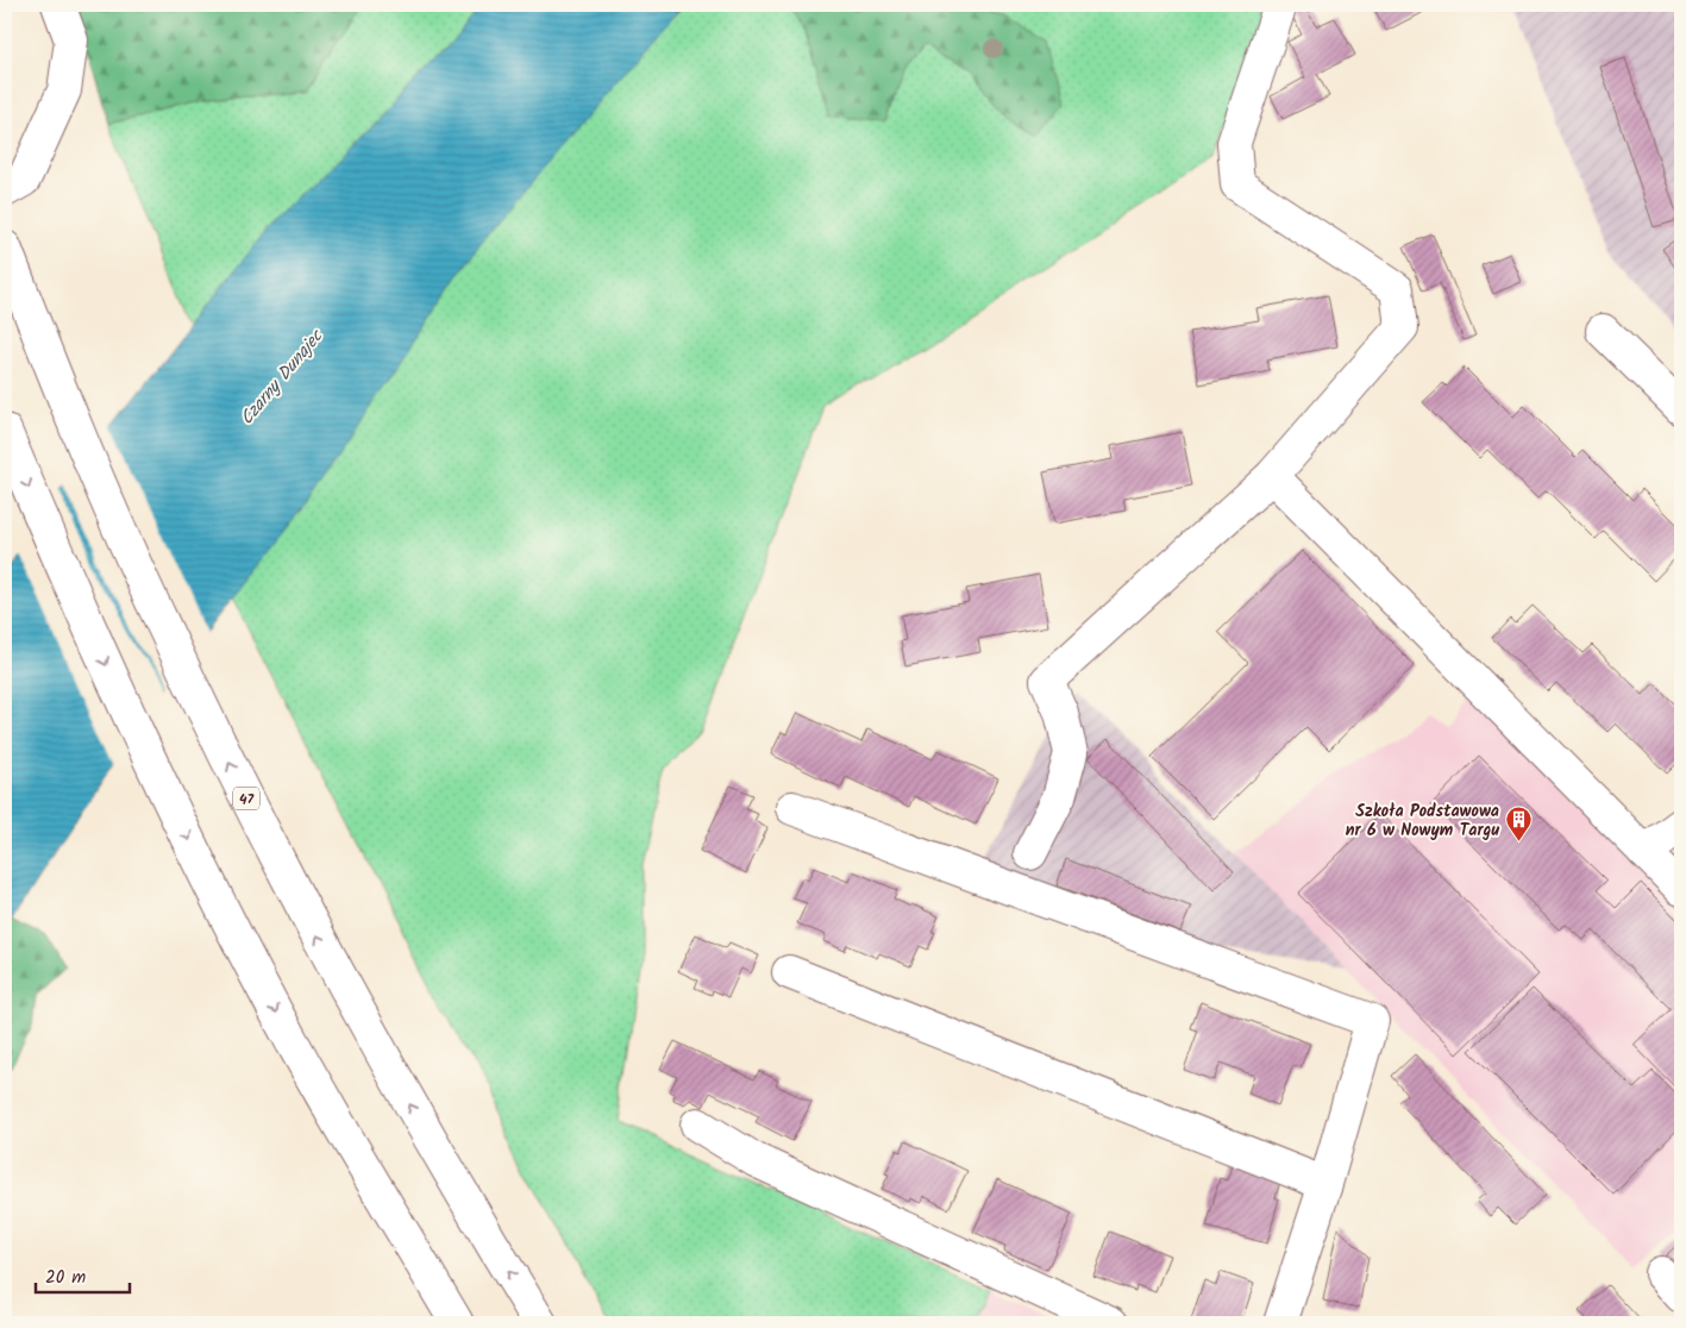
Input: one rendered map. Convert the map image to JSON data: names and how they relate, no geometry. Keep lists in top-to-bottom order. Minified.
{"streets":{"street":["47"]},"water":["Czarny Dunajec"],"places":{"building":["Szkoła Podstawowa nr 6 w Nowym Targu"]},"scale_bar":"20 m"}
